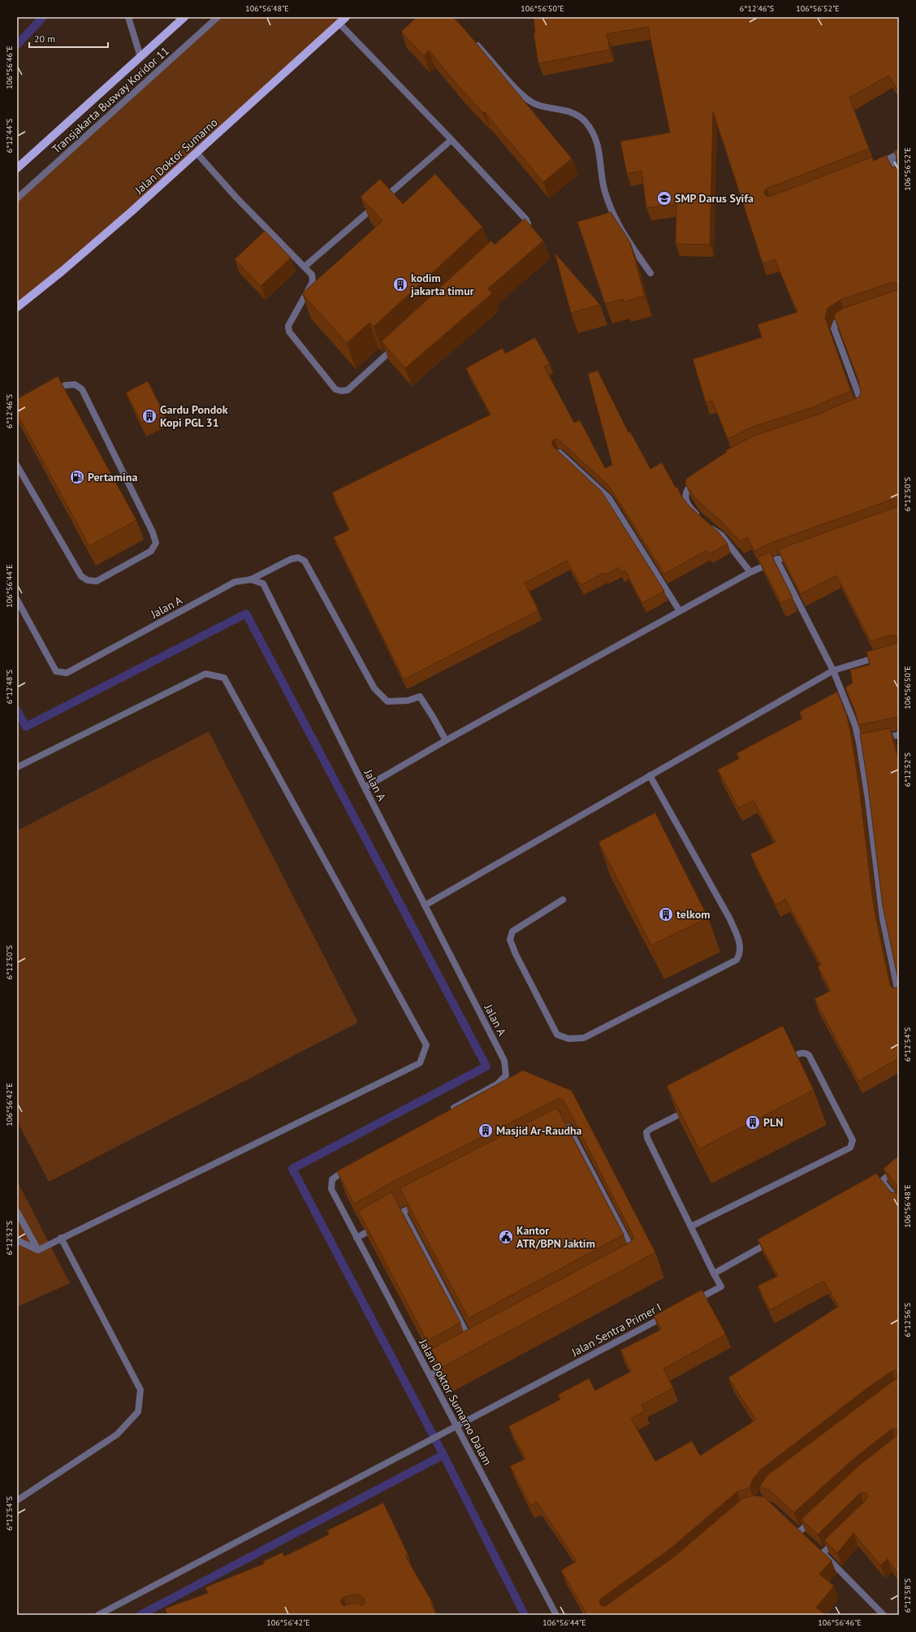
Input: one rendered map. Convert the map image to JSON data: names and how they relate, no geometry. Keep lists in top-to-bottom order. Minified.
{"streets":{"main road":["Jalan Doktor Sumarno"],"street":["Transjakarta Busway Koridor 11","Jalan A","Jalan Sentra Primer I","Jalan Doktor Sumarno Dalam"]},"crossings":[["Jalan Sentra Primer I","Jalan Doktor Sumarno Dalam"]],"places":{"school or university":["SMP Darus Syifa"],"building":["kodim jakarta timur","Gardu Pondok Kopi PGL 31","telkom","PLN","Masjid Ar-Raudha"],"fuel station":["Pertamina"],"public building":["Kantor ATR/BPN Jaktim"]},"scale_bar":"20 m","coordinates":["106°56'48\"E","106°56'50\"E","6°12'46\"S","106°56'52\"E","106°56'46\"E","6°12'44\"S","6°12'50\"S","106°56'44\"E","6°12'48\"S","6°12'52\"S","6°12'54\"S","106°56'42\"E","6°12'56\"S","6°12'58\"S"]}
